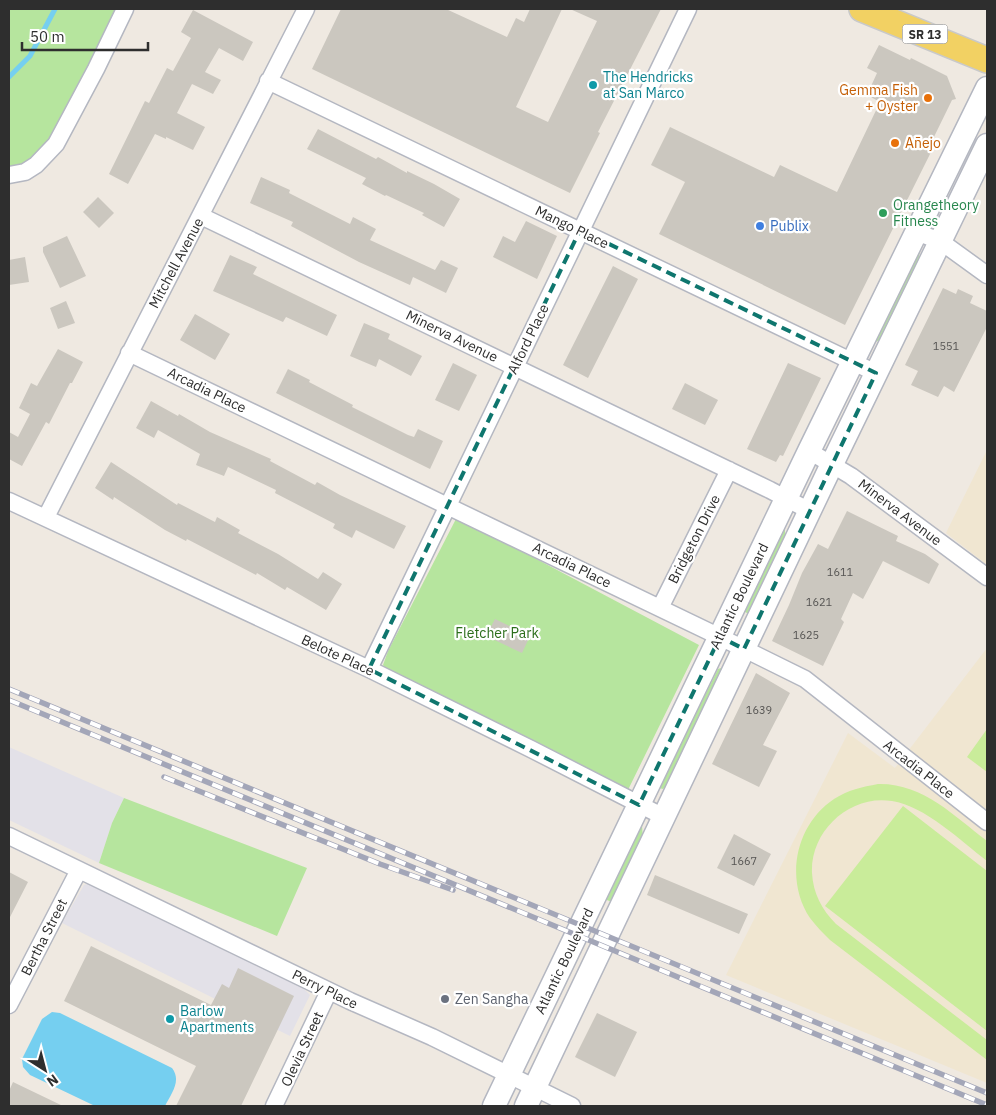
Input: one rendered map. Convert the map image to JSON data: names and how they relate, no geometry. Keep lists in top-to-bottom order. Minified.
{"streets":{"main road":["SR 13","Atlantic Boulevard"],"street":["Mango Place","Mitchell Avenue","Minerva Avenue","Alford Place","Arcadia Place","Bridgeton Drive","Belote Place","Bertha Street","Perry Place","Olevia Street"]},"crossings":[["Mango Place","Mitchell Avenue"],["Mango Place","Alford Place"],["Mango Place","Atlantic Boulevard"],["Mitchell Avenue","Minerva Avenue"],["Mitchell Avenue","Arcadia Place"],["Mitchell Avenue","Belote Place"],["Minerva Avenue","Alford Place"],["Minerva Avenue","Bridgeton Drive"],["Minerva Avenue","Atlantic Boulevard"],["Alford Place","Arcadia Place"],["Alford Place","Belote Place"],["Arcadia Place","Bridgeton Drive"],["Arcadia Place","Atlantic Boulevard"],["Atlantic Boulevard","Belote Place"],["Atlantic Boulevard","Perry Place"],["Bertha Street","Perry Place"],["Perry Place","Olevia Street"]],"parks":["Fletcher Park"],"places":["The Hendricks at San Marco","Gemma Fish + Oyster","Añejo","Orangetheory Fitness","Publix","Zen Sangha","Barlow Apartments"],"house_numbers":["1551","1611","1621","1625","1639","1667"],"scale_bar":"50 m","north":"bottom right"}
